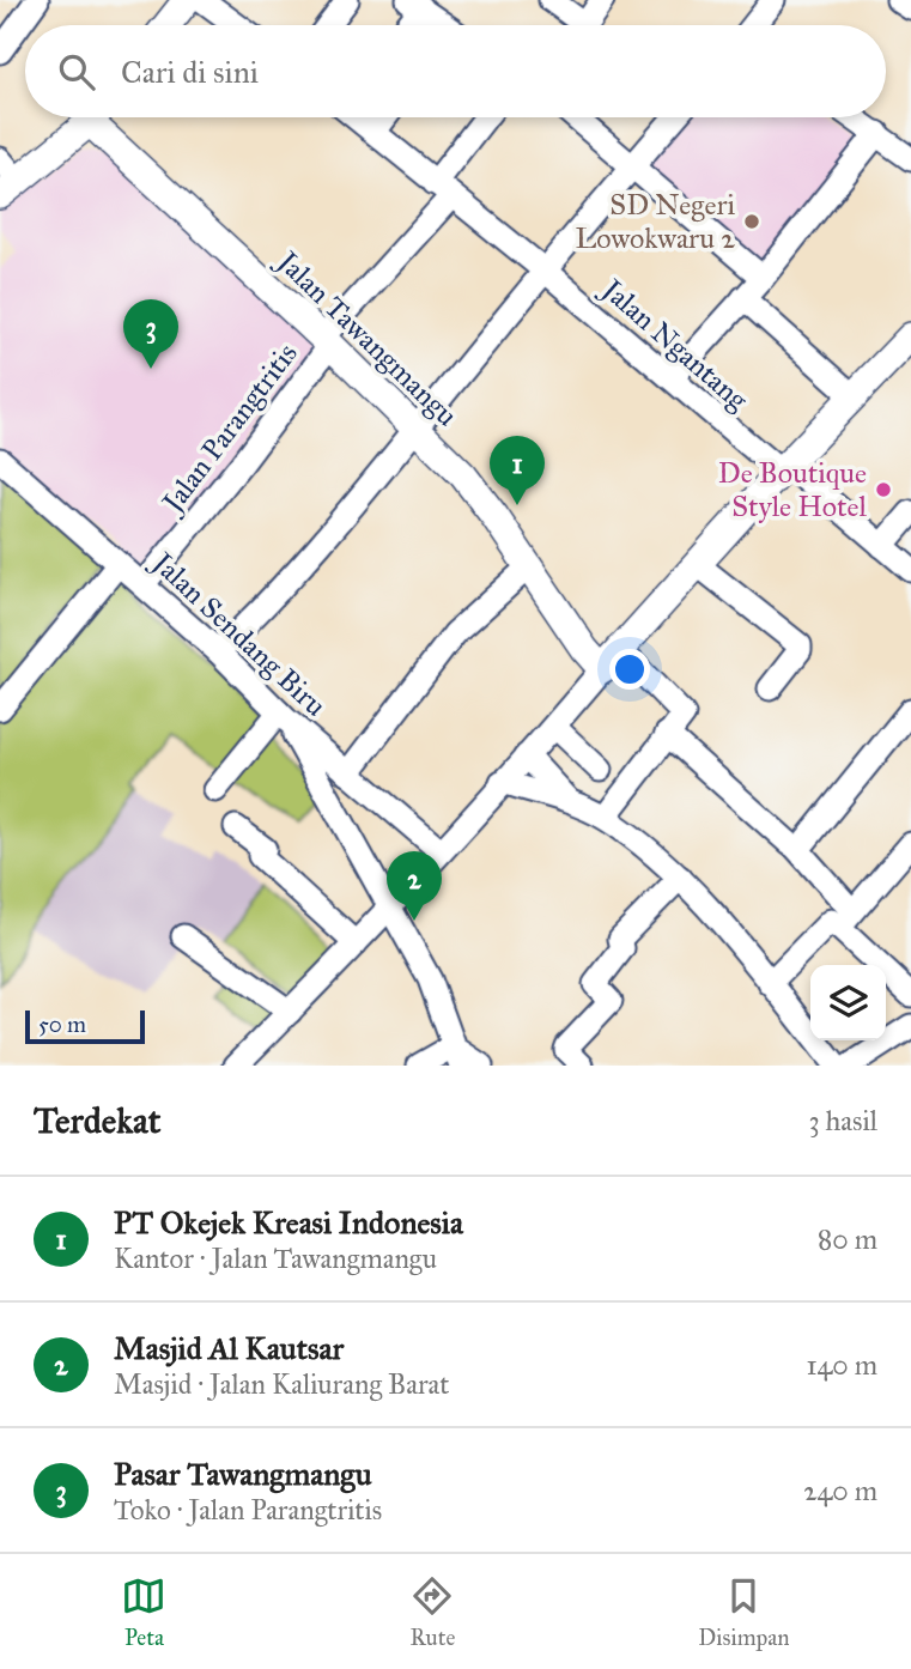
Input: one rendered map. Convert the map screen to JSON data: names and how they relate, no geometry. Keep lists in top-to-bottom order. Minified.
{"streets":{"main road":["Jalan Tawangmangu"],"street":["Jalan Ngantang","Jalan Parangtritis","Jalan Sendang Biru"]},"crossings":[["Jalan Tawangmangu","Jalan Parangtritis"],["Jalan Ngantang","Jalan Parangtritis"],["Jalan Parangtritis","Jalan Sendang Biru"]],"places":["SD Negeri Lowokwaru 2","De Boutique Style Hotel"],"scale_bar":"50 m","page":{"search":"Cari di sini","pins":["3","1","2"],"scale":"50 m","heading":["Terdekat","3 hasil"],"list":[{"mark":"1","name":"PT Okejek Kreasi Indonesia","note":"Kantor · Jalan Tawangmangu","value":"80 m"},{"mark":"2","name":"Masjid Al Kautsar","note":"Masjid · Jalan Kaliurang Barat","value":"140 m"},{"mark":"3","name":"Pasar Tawangmangu","note":"Toko · Jalan Parangtritis","value":"240 m"}],"nav":["Peta","Rute","Disimpan"]}}
